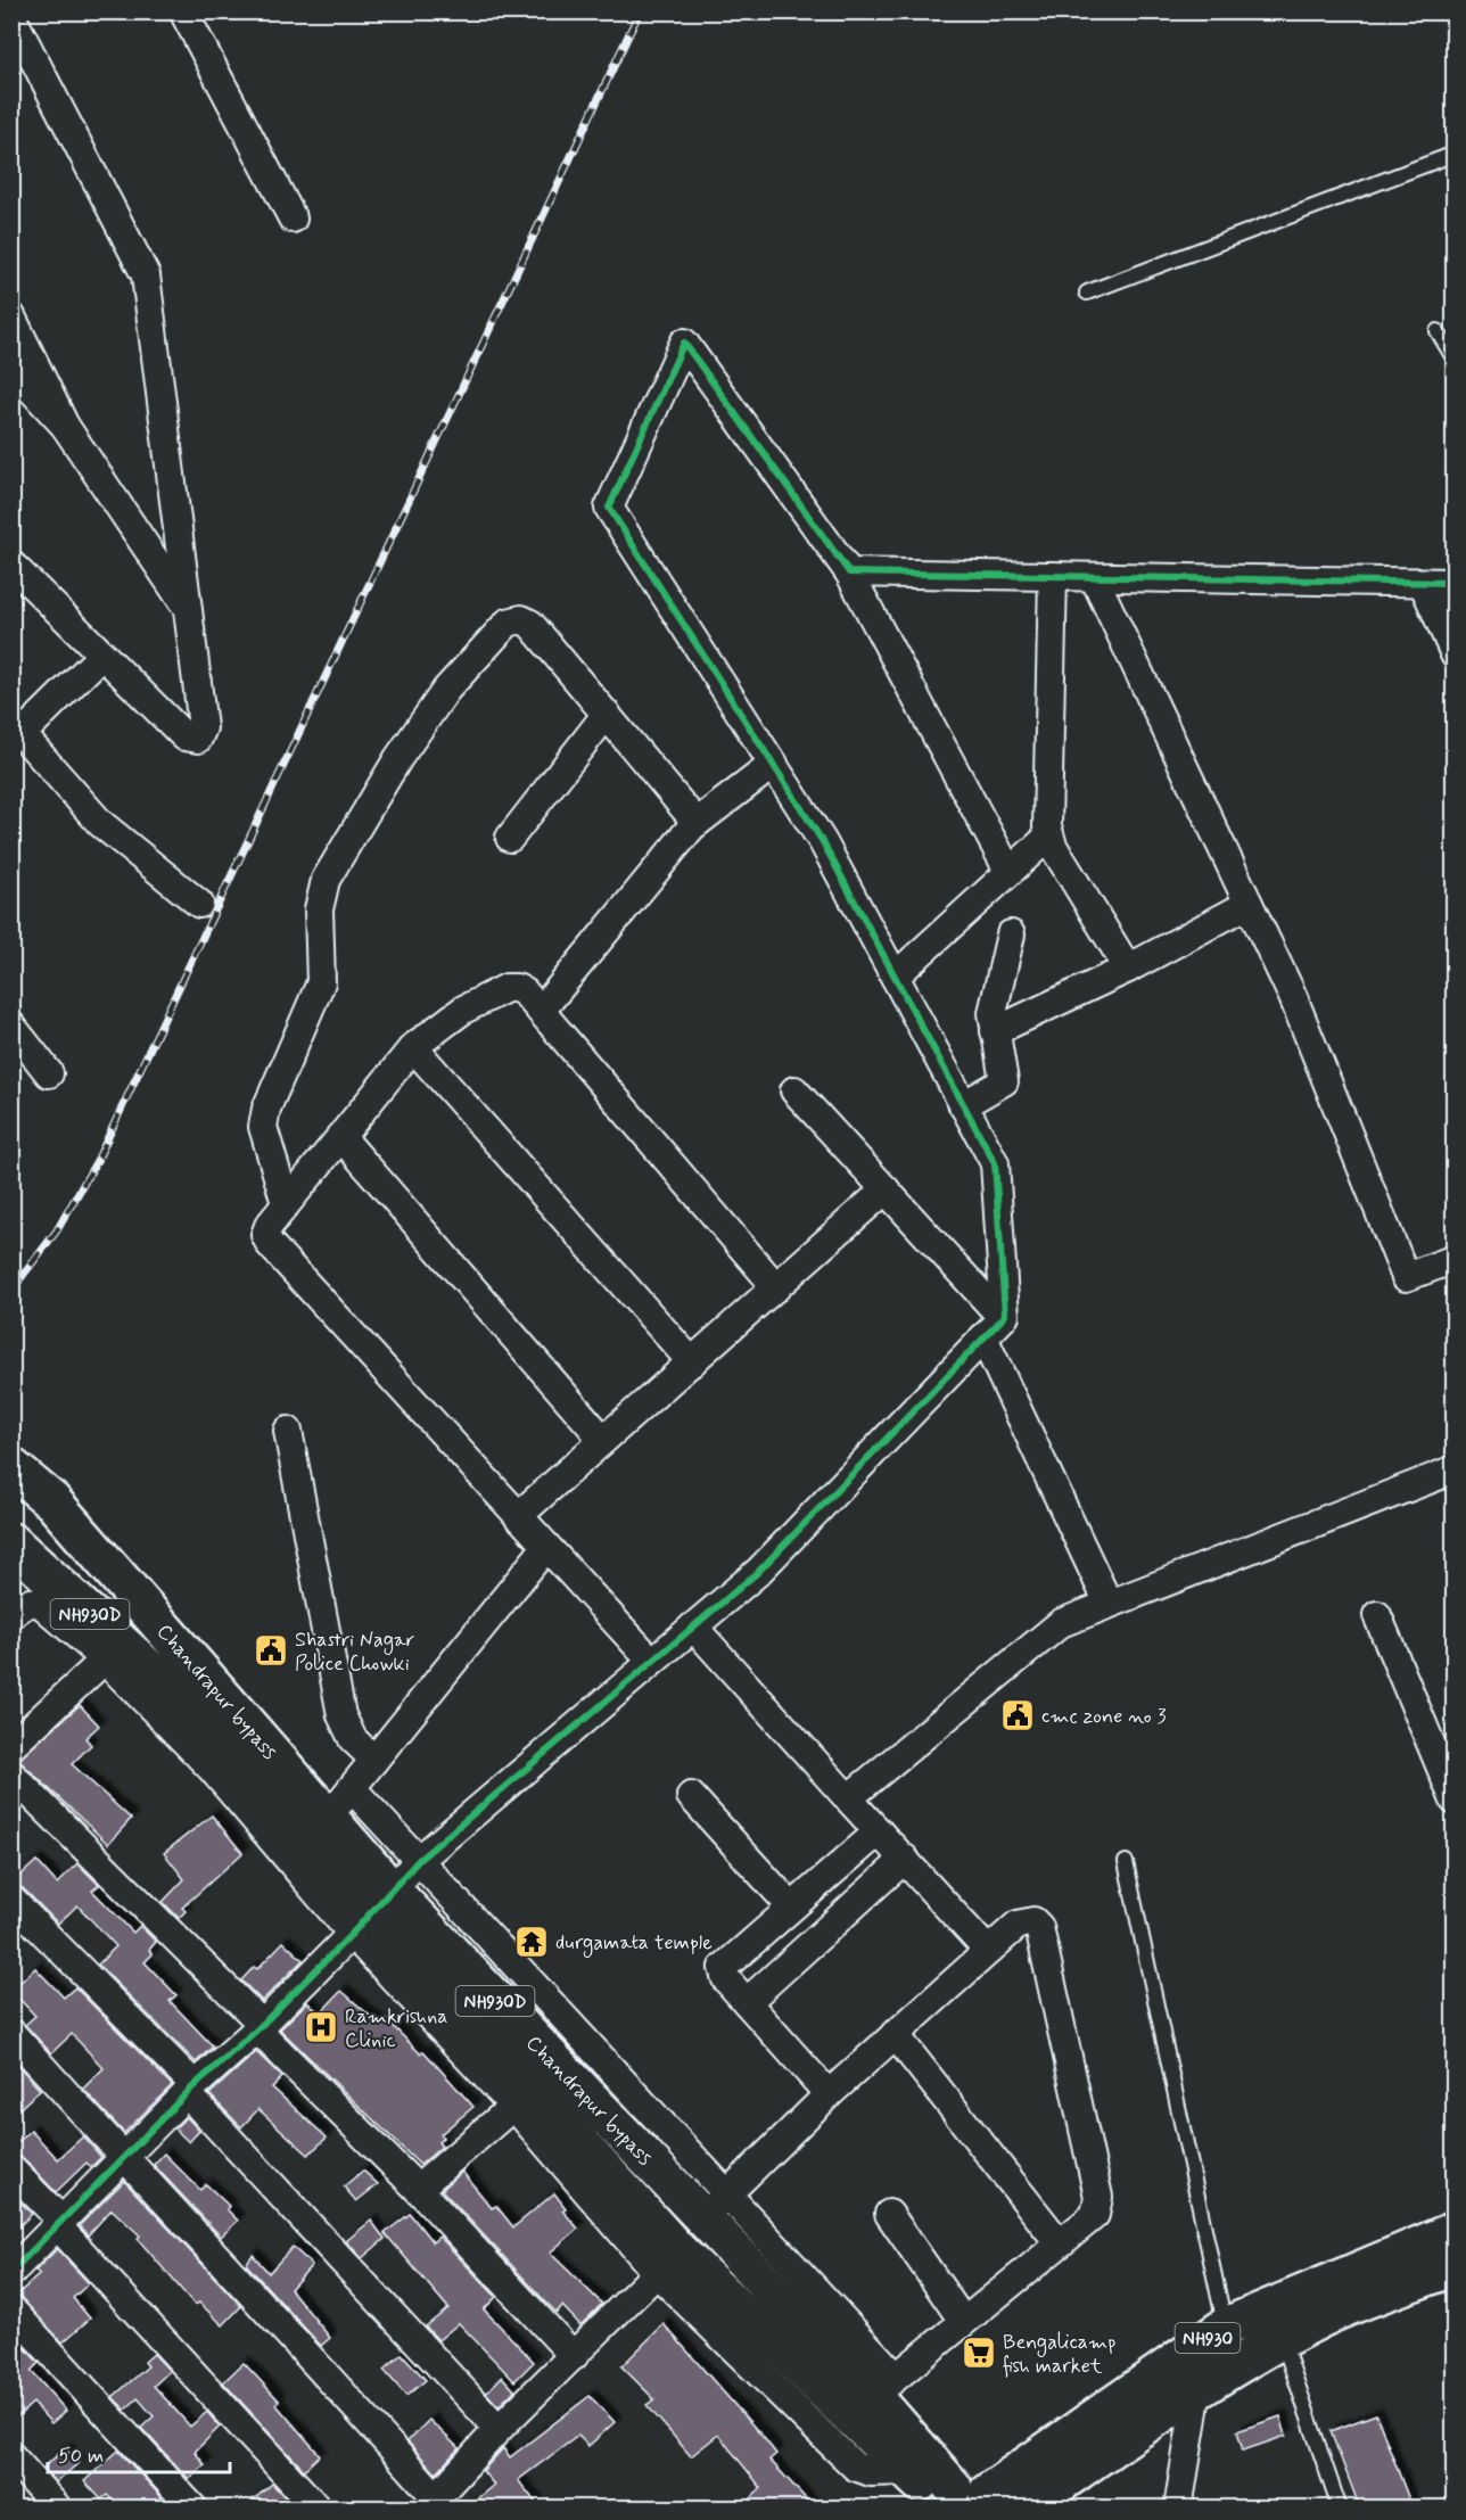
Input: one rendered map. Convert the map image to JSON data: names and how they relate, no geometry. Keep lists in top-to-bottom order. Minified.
{"streets":{"highway":["NH930D","Chandrapur bypass","NH930"]},"crossings":[["Chandrapur bypass","NH930"]],"places":{"public building":["Shastri Nagar Police Chowki","cmc zone no 3"],"temple":["durgamata temple"],"hospital":["Ramkrishna Clinic"],"supermarket":["Bengalicamp fish market"]},"scale_bar":"50 m"}
